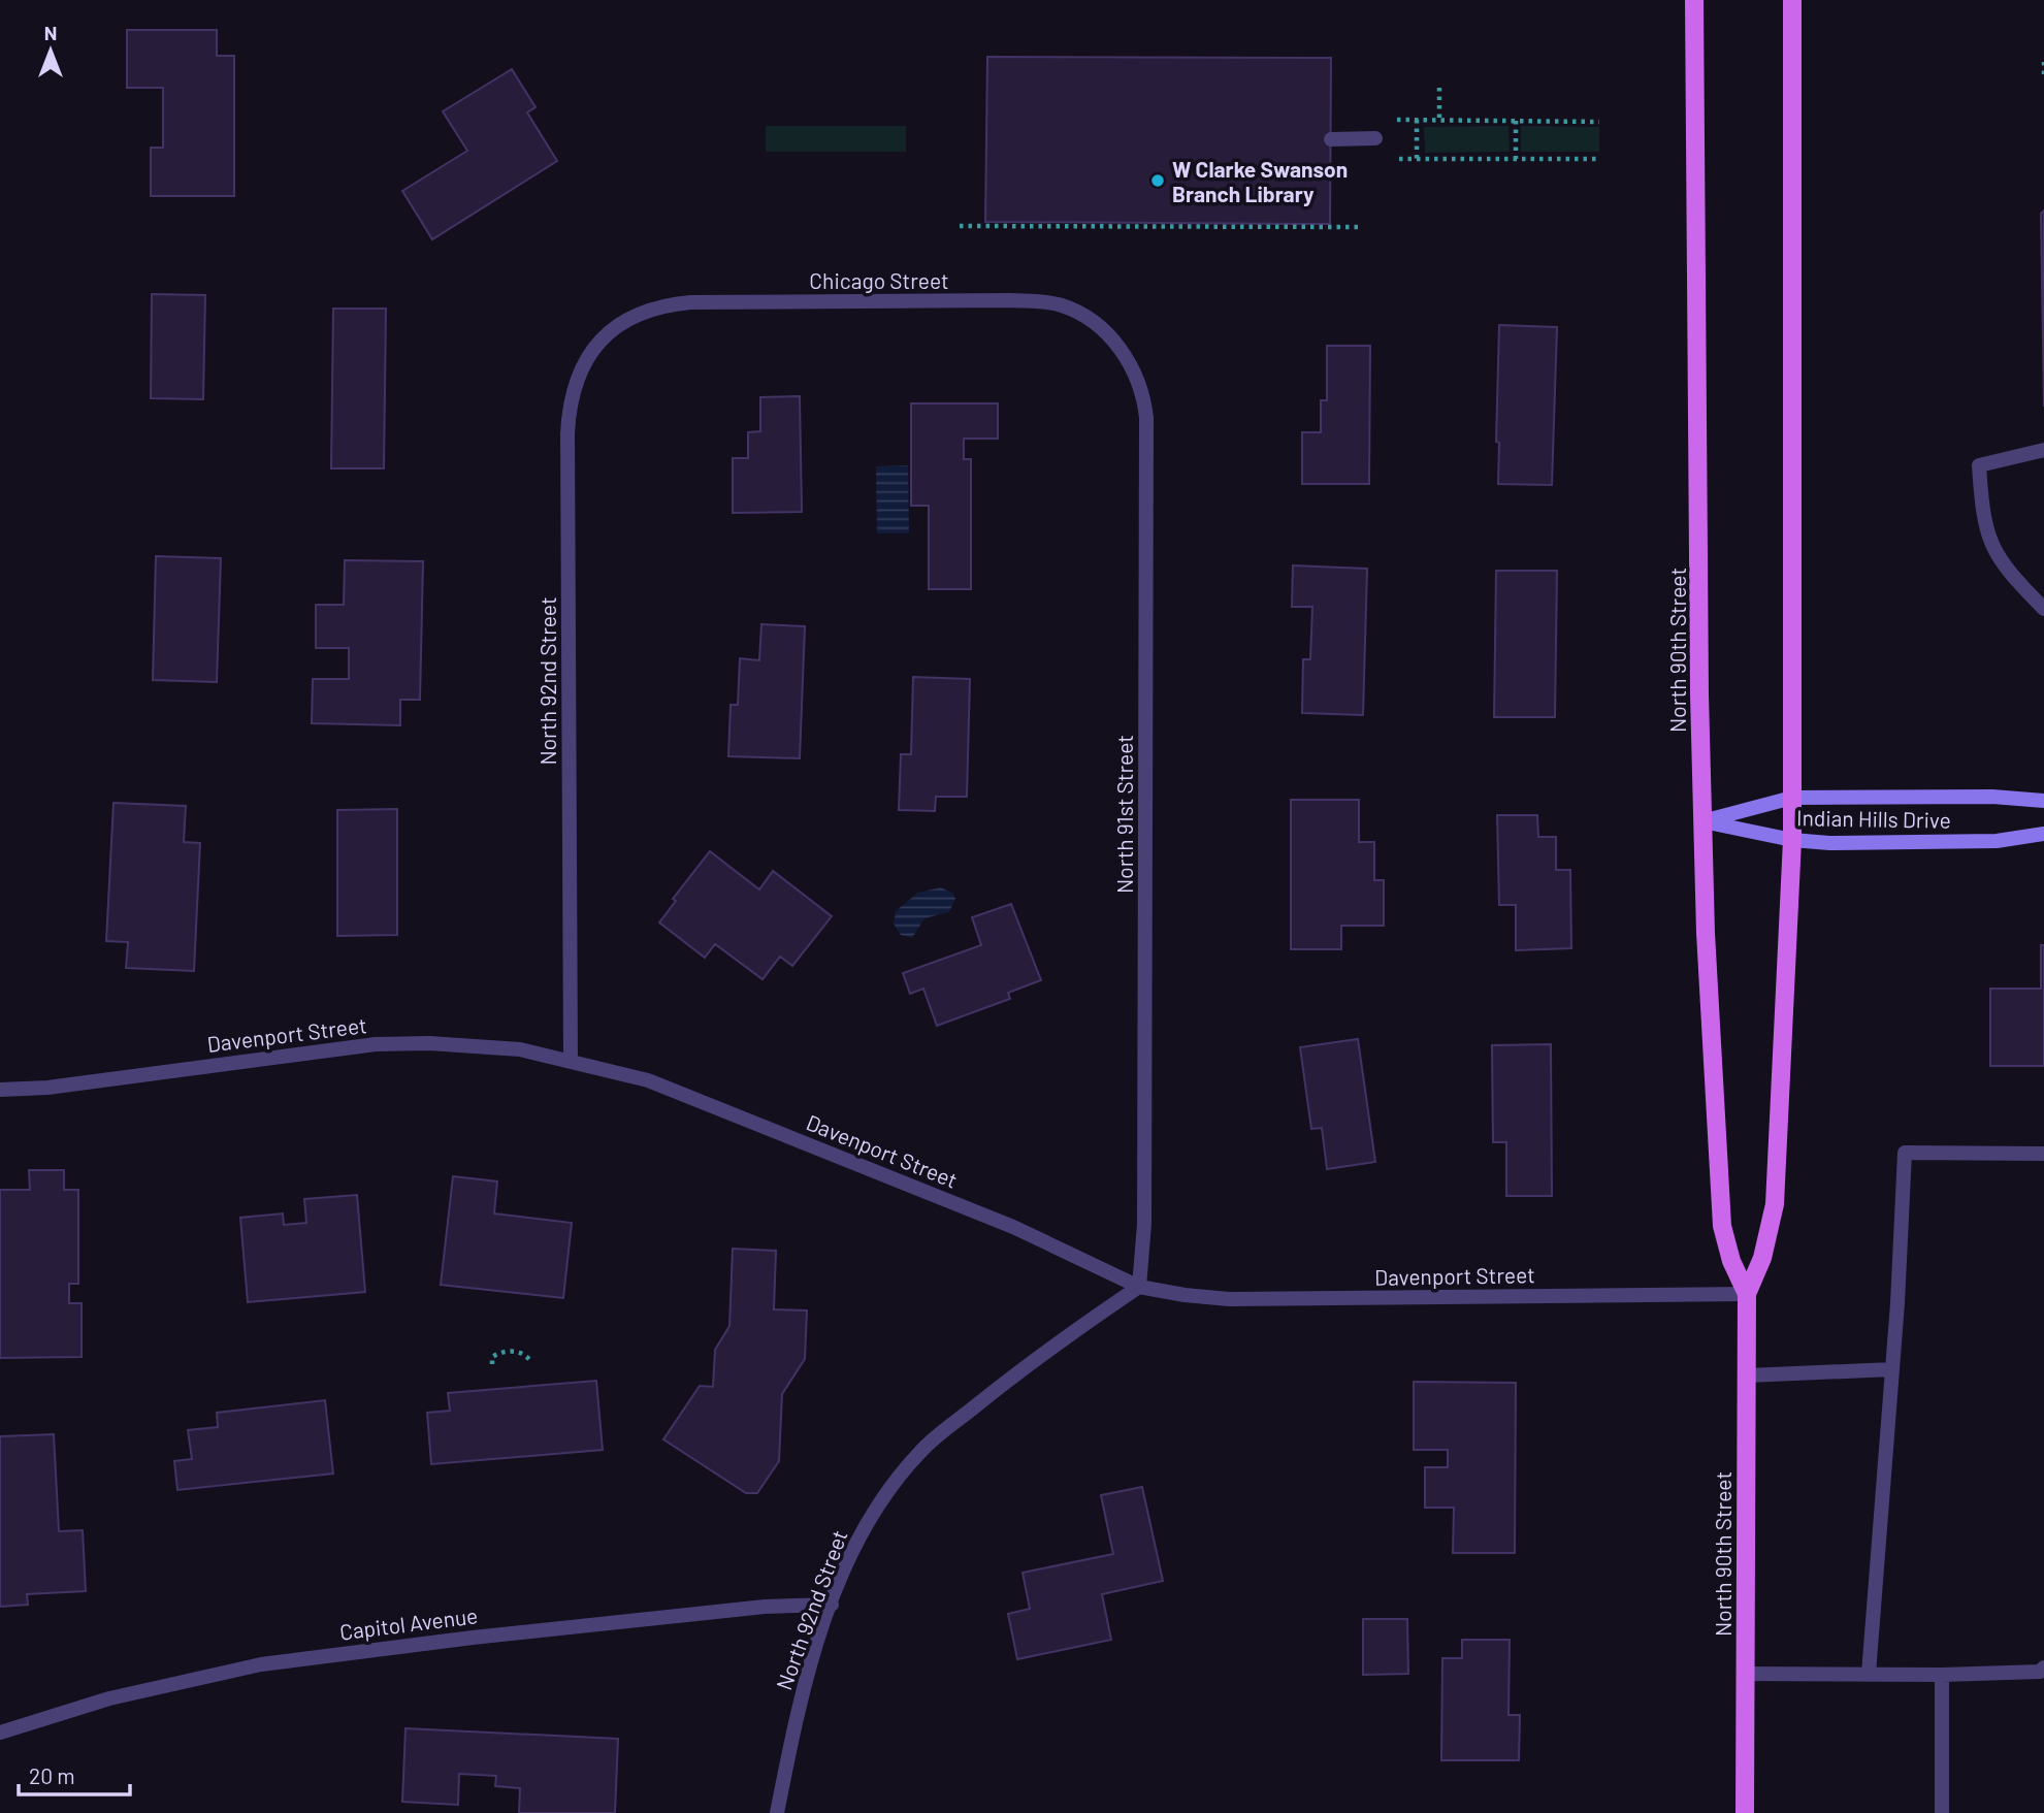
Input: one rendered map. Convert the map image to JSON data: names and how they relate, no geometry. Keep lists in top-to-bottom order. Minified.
{"streets":{"main road":["North 90th Street"],"street":["Chicago Street","North 92nd Street","North 91st Street","Indian Hills Drive","Davenport Street","Capitol Avenue"]},"crossings":[["Chicago Street","North 92nd Street"],["Chicago Street","North 91st Street"],["North 90th Street","Indian Hills Drive"],["North 90th Street","Davenport Street"],["North 92nd Street","North 91st Street"],["North 92nd Street","Davenport Street"],["North 92nd Street","Capitol Avenue"],["North 91st Street","Davenport Street"]],"places":["W Clarke Swanson Branch Library"],"scale_bar":"20 m","north":"top"}
